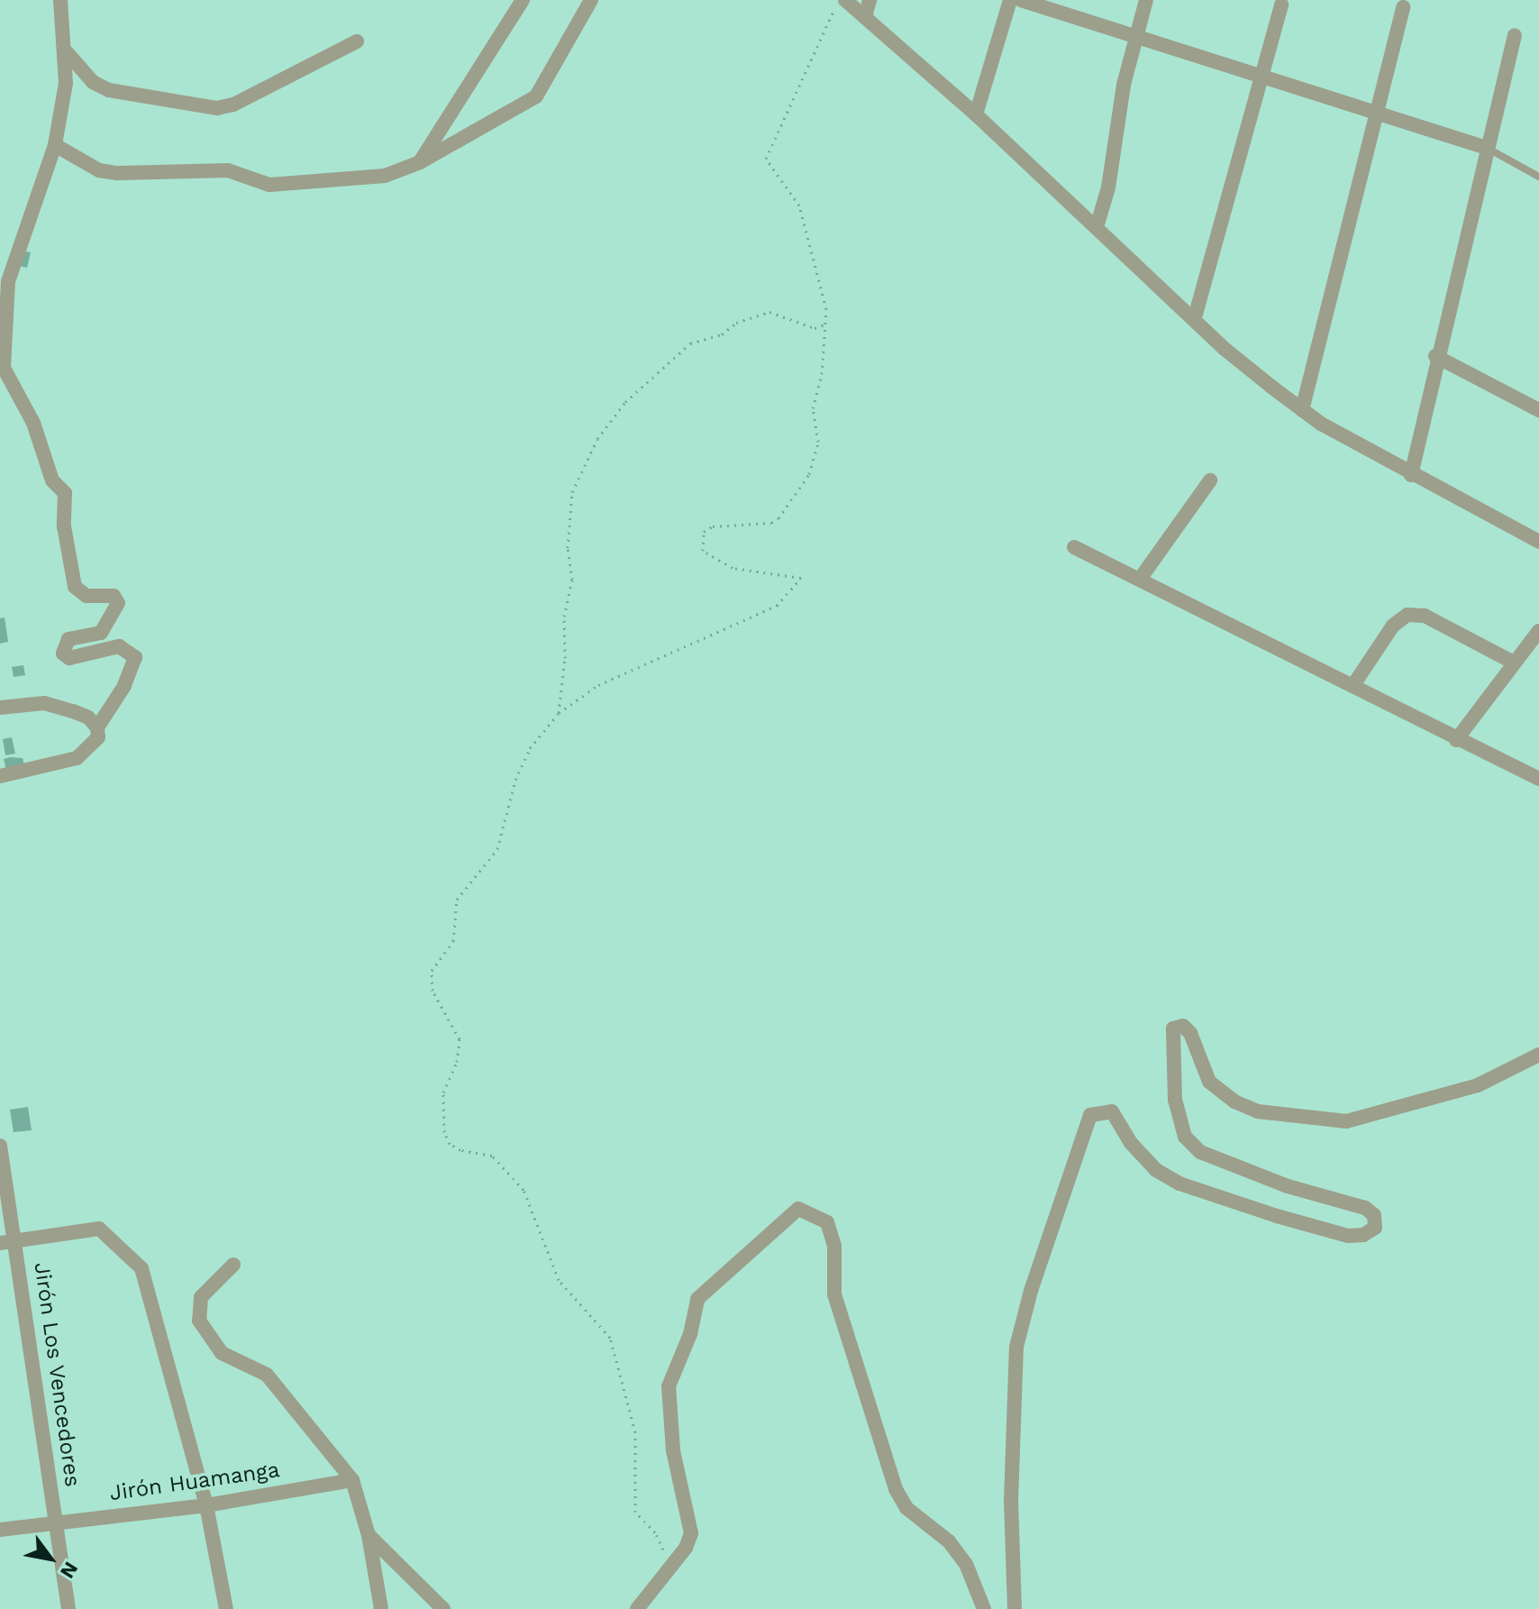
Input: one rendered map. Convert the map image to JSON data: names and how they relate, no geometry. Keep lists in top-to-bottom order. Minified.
{"streets":{"street":["Jirón Los Vencedores","Jirón Huamanga"]},"crossings":[["Jirón Los Vencedores","Jirón Huamanga"]],"north":"bottom right"}
